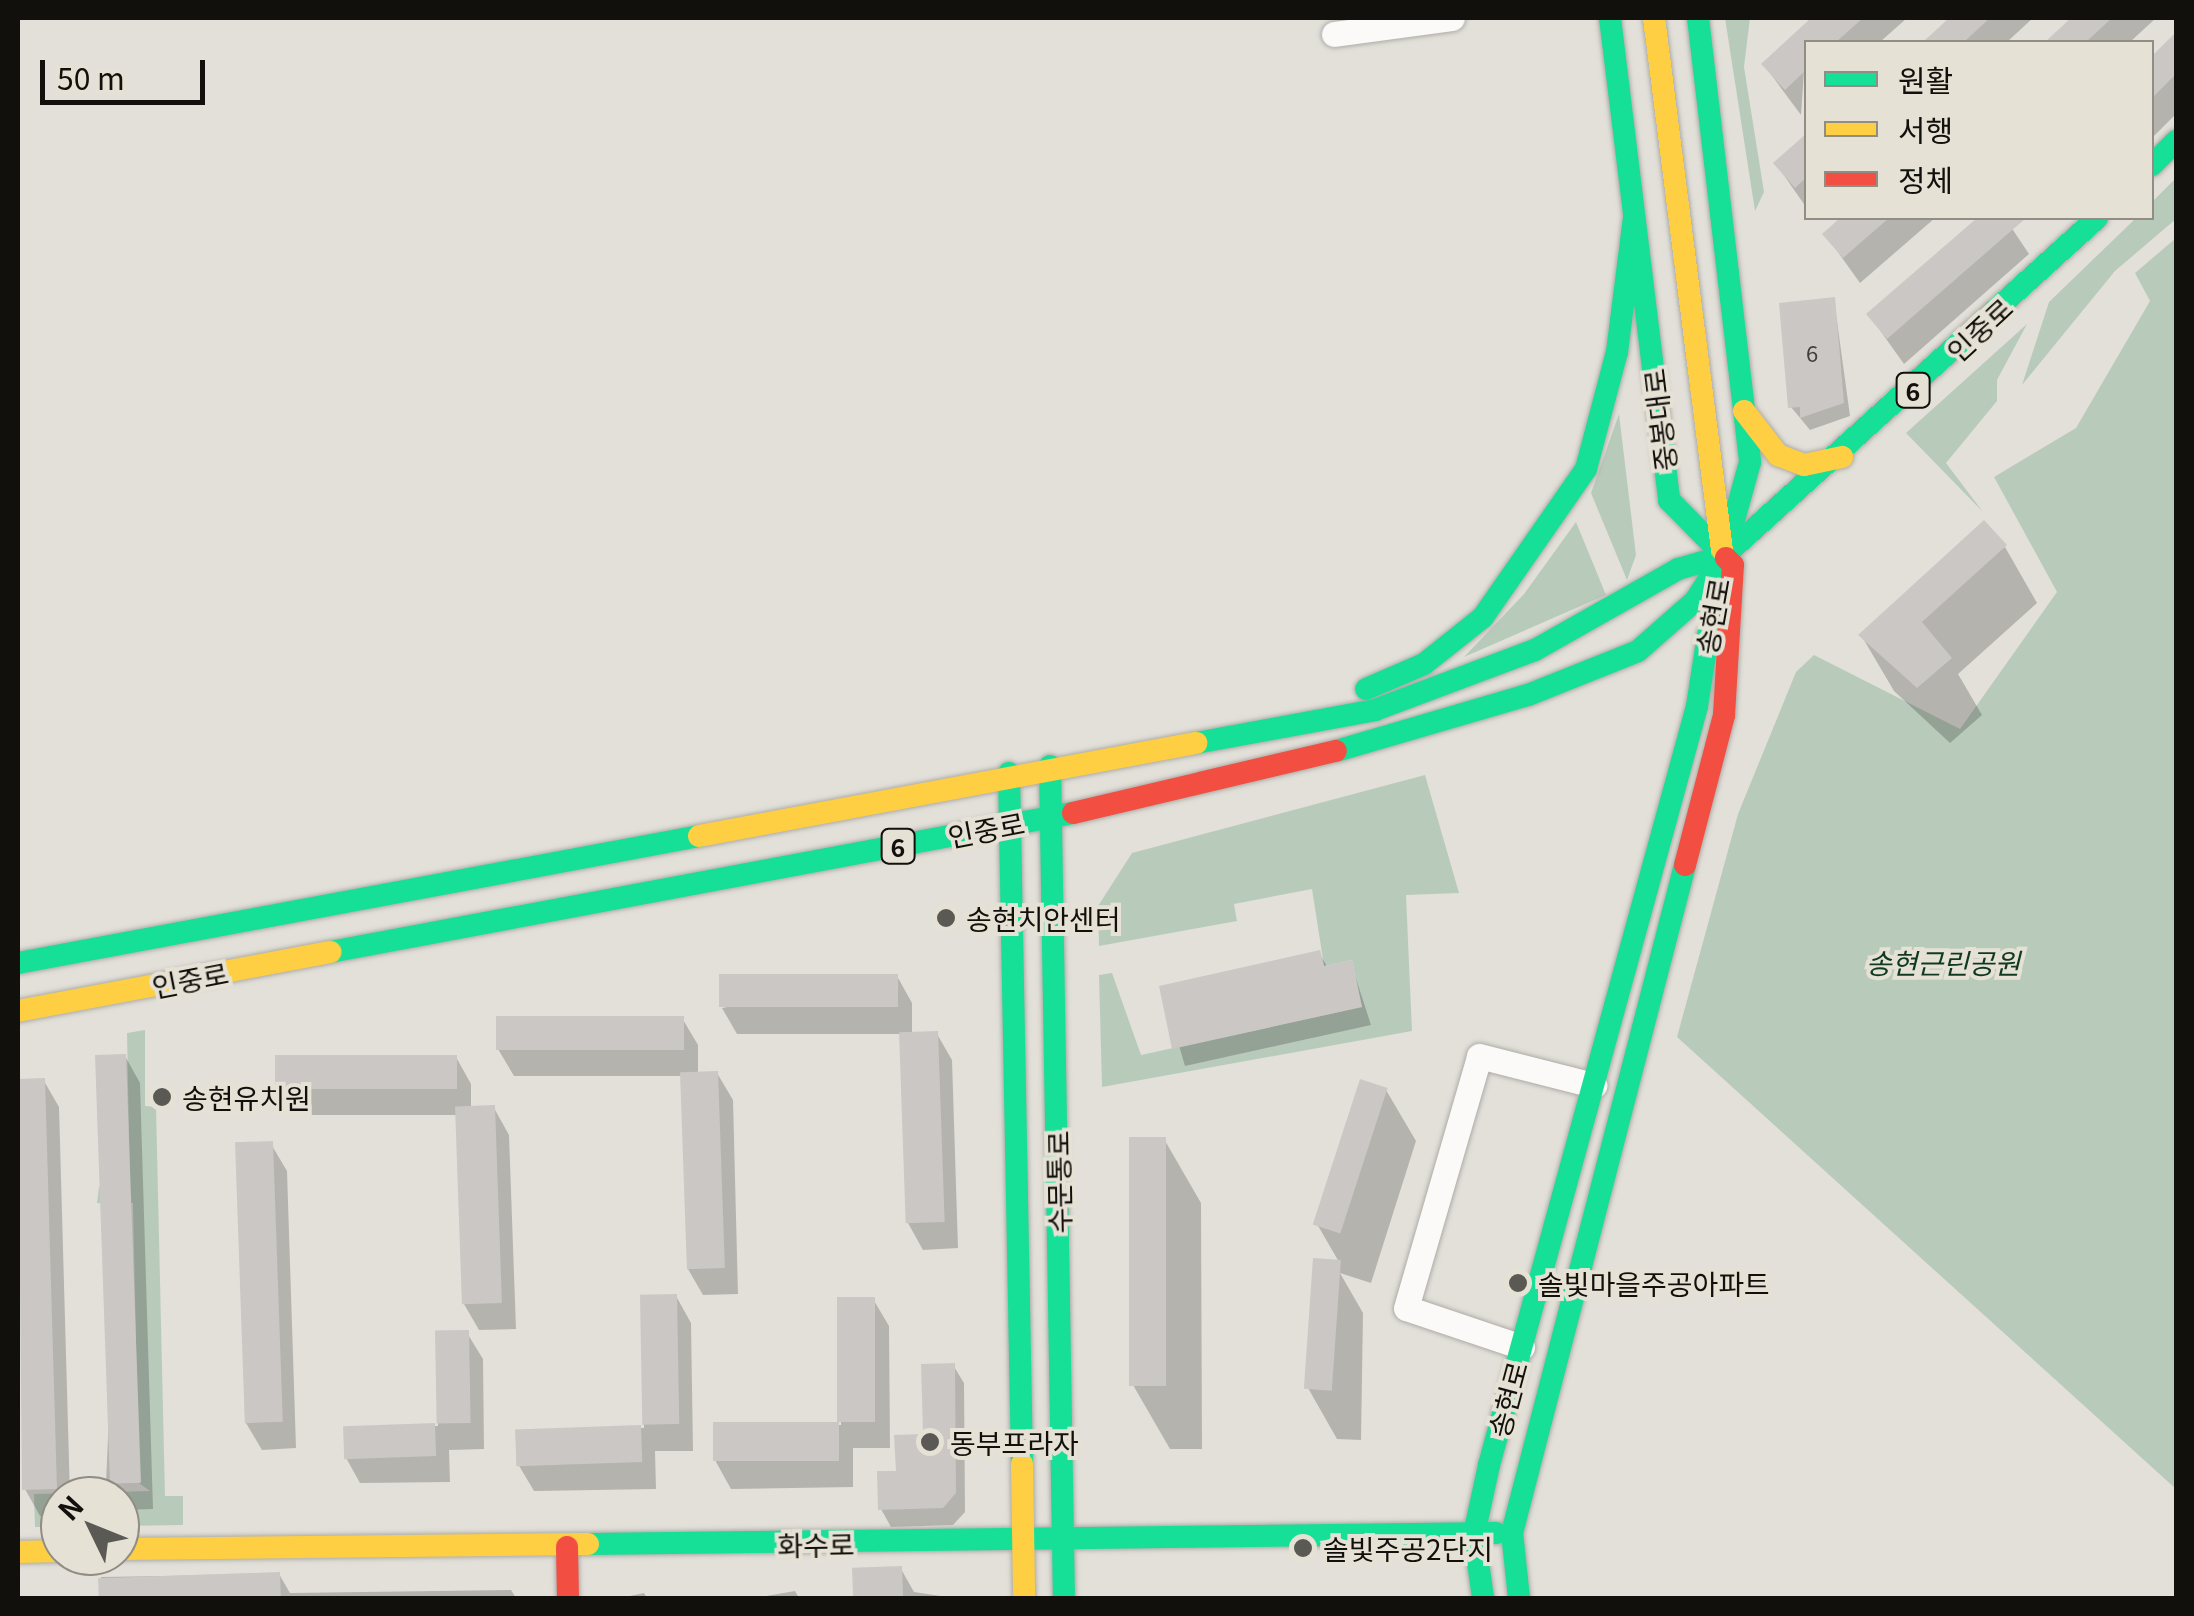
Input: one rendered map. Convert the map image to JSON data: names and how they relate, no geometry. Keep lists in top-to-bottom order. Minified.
{"streets":{"main road":["인중로","6","중봉대로","송현로","수문통로","화수로"]},"crossings":[["인중로","중봉대로"],["인중로","송현로"],["인중로","수문통로"],["중봉대로","송현로"],["송현로","화수로"],["수문통로","화수로"]],"parks":["송현근린공원"],"places":["송현치안센터","송현유치원","솔빛마을주공아파트","동부프라자","솔빛주공2단지"],"house_numbers":["6"],"legend":["원활","서행","정체"],"scale_bar":"50 m","north":"top left"}
